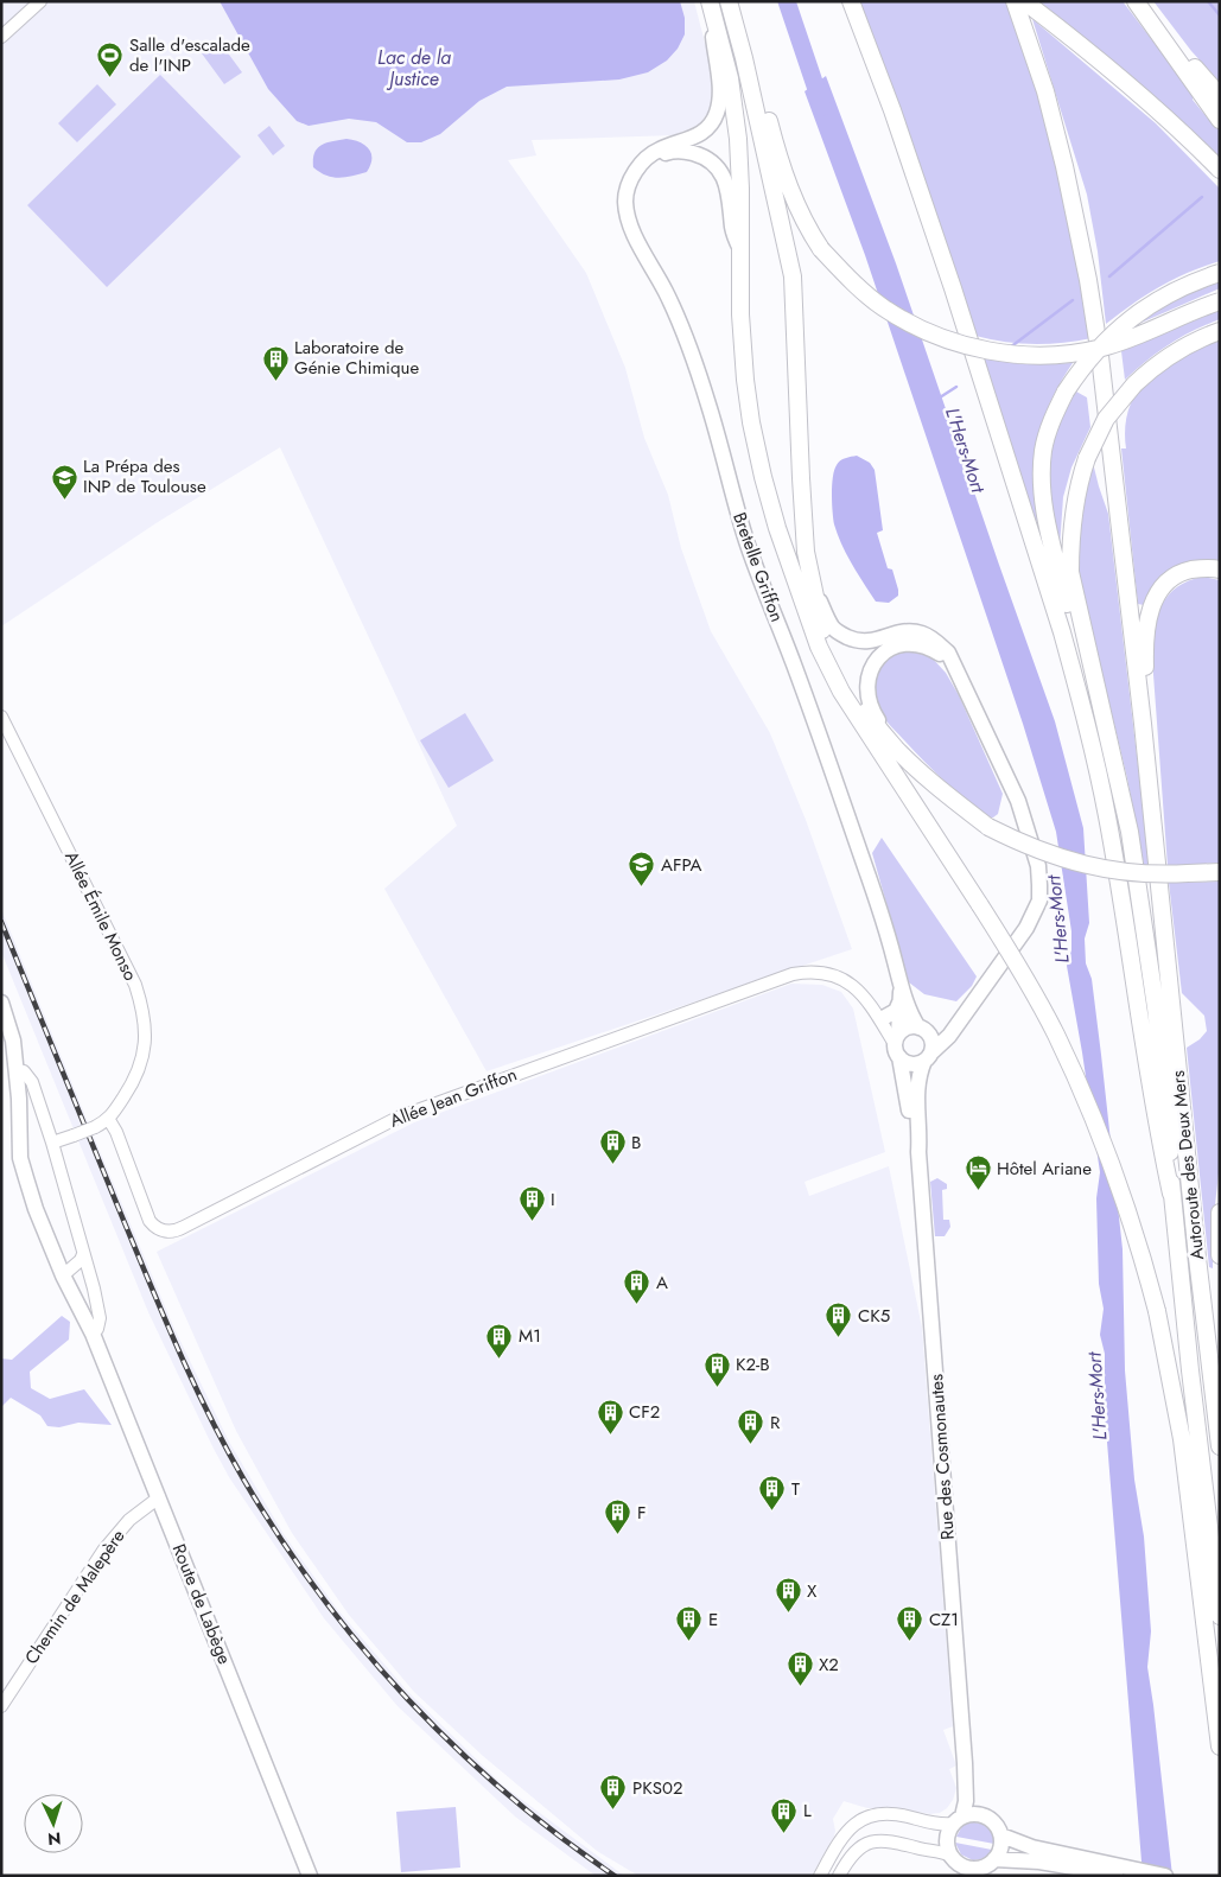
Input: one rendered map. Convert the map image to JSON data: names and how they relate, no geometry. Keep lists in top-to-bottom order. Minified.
{"streets":{"highway":["Autoroute des Deux Mers"],"main road":["Bretelle Griffon","Rue des Cosmonautes","Route de Labège"],"street":["Allée Émile Monso","Allée Jean Griffon","Chemin de Malepère"]},"crossings":[["Bretelle Griffon","Allée Jean Griffon"],["Bretelle Griffon","Rue des Cosmonautes"],["Allée Émile Monso","Allée Jean Griffon"],["Allée Jean Griffon","Rue des Cosmonautes"],["Chemin de Malepère","Route de Labège"]],"water":["Lac de la Justice","L'Hers-Mort"],"places":{"sports":["Salle d'escalade de l'INP"],"building":["Laboratoire de Génie Chimique","B","I","A","CK5","M1","K2-B","CF2","R","T","F","X","E","CZ1","X2","PKS02","L"],"school or university":["La Prépa des INP de Toulouse","AFPA"],"hotel":["Hôtel Ariane"]},"north":"bottom"}
